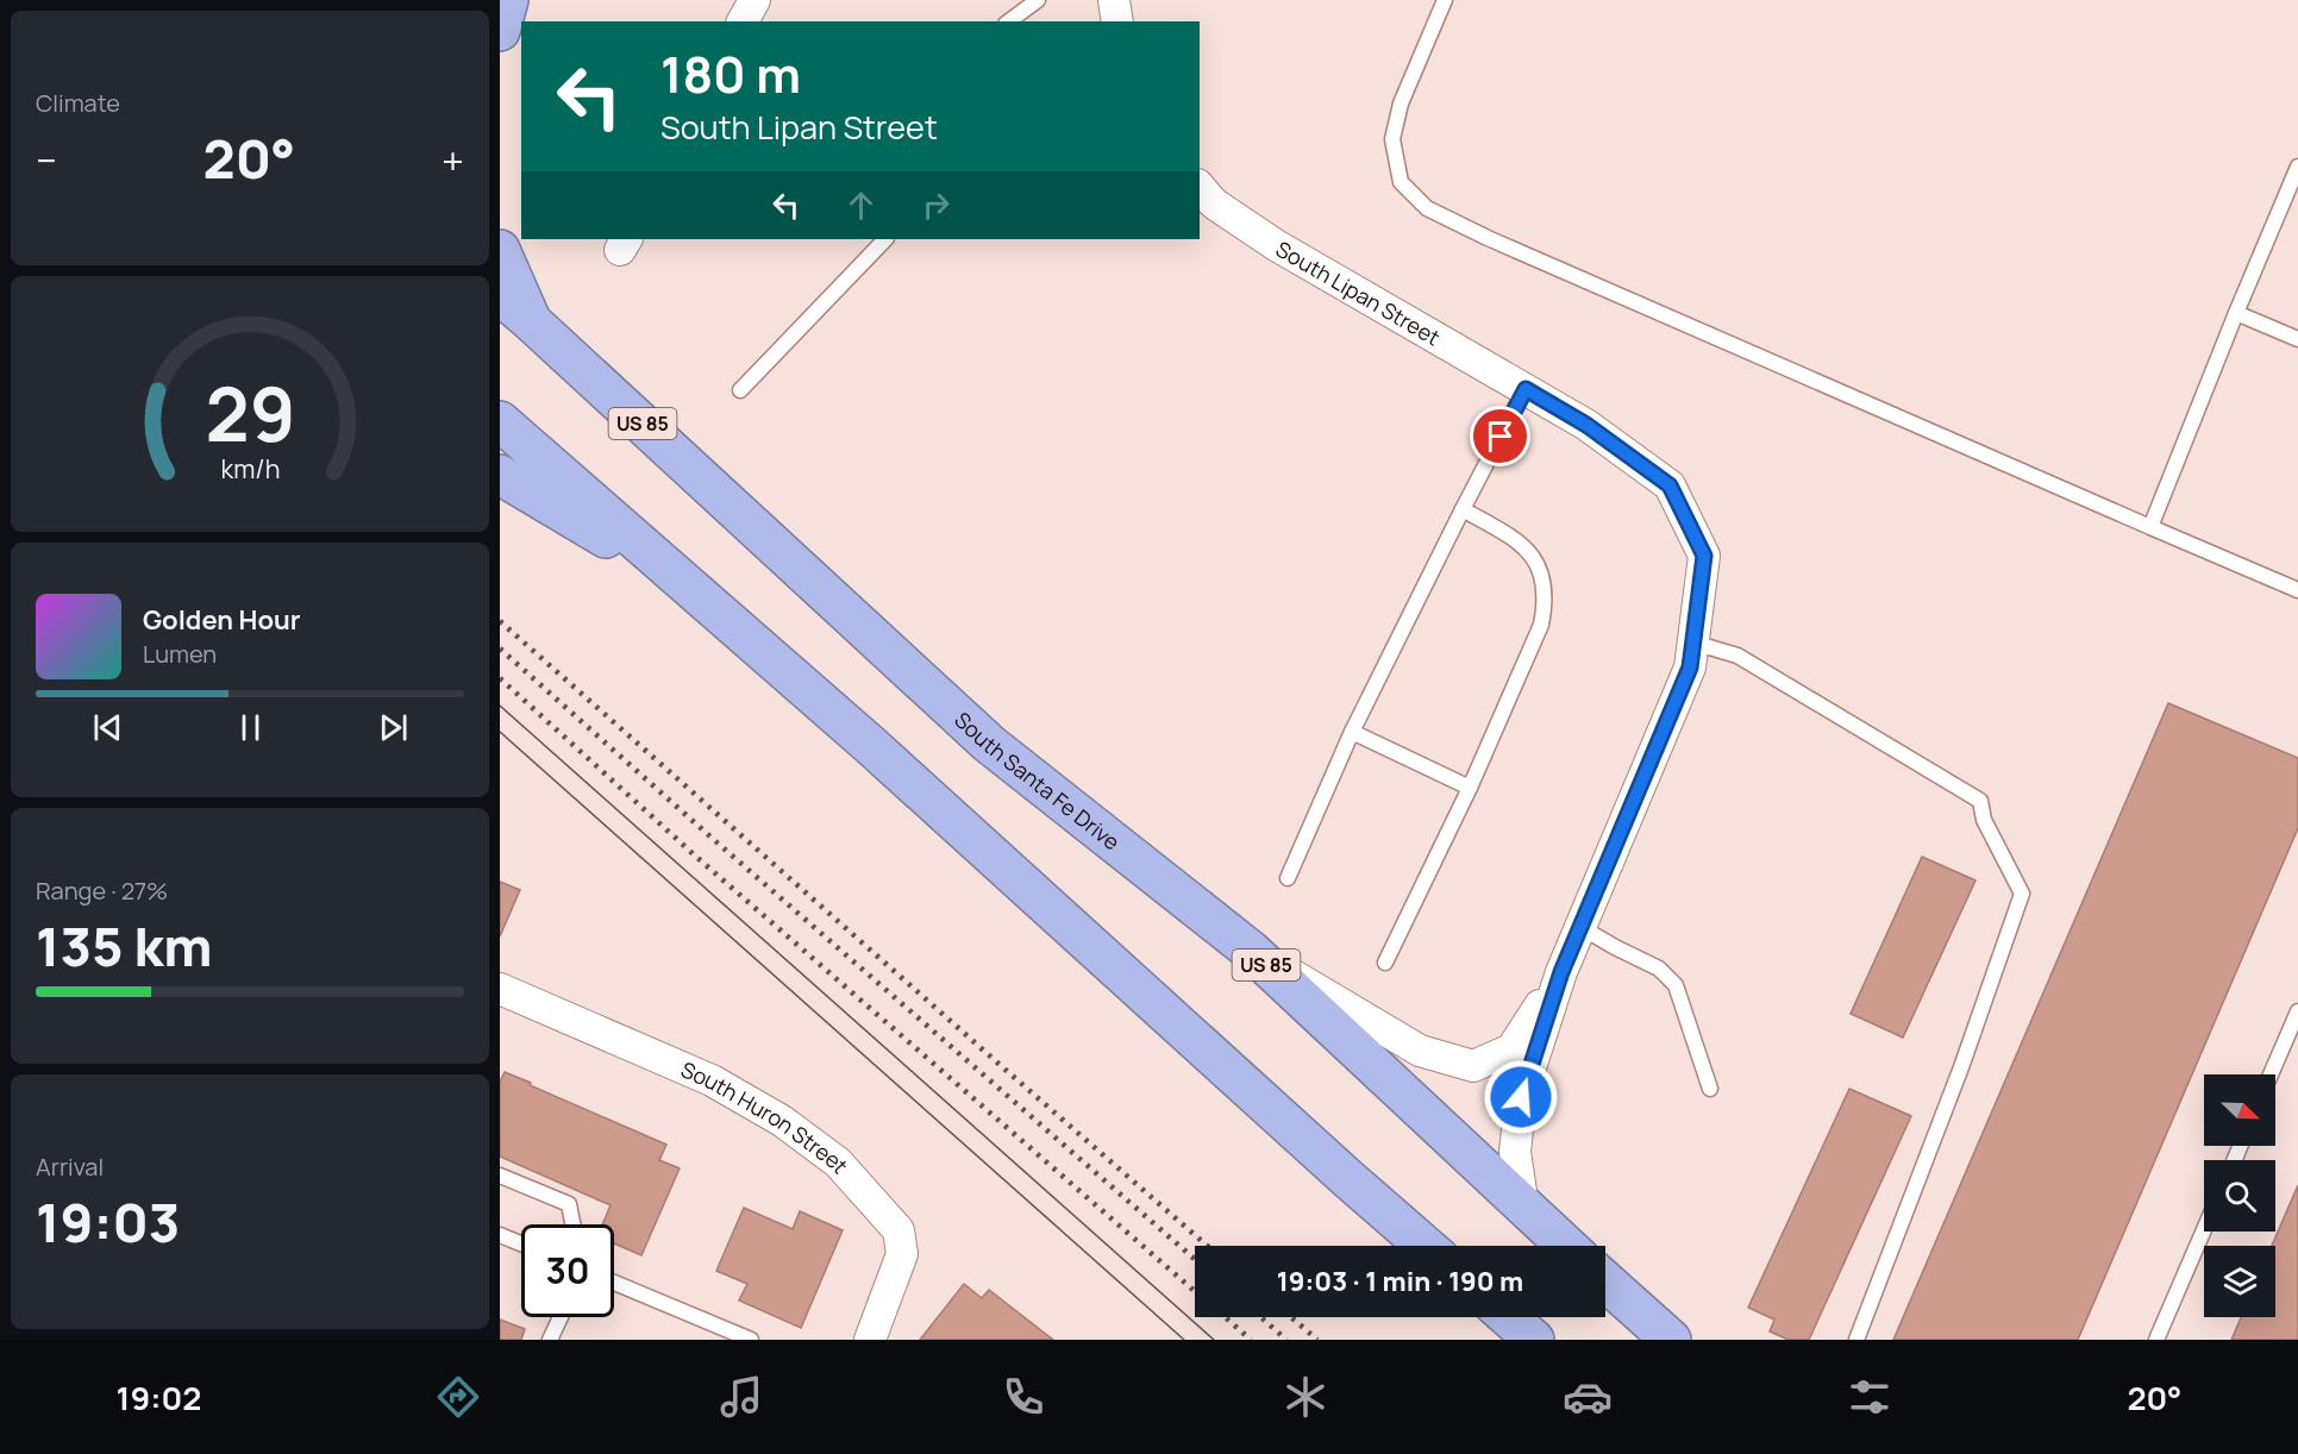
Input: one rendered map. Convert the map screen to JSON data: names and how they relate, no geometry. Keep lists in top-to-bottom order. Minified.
{"streets":{"highway":["US 85","South Santa Fe Drive"],"street":["South Lipan Street","South Huron Street"]},"crossings":[["South Lipan Street","South Santa Fe Drive"]],"north":"bottom right","page":{"tile":["Climate",["Range · 27%","135 km"],["Arrival","19:03"]],"turn":["180 m","South Lipan Street"],"heat":["−","20°","+"],"song":["Golden Hour","Lumen"],"limit":"30","trip":"19:03 · 1 min · 190 m","tabs":["19:02","20°"],"gauge":["29","km/h"]}}
